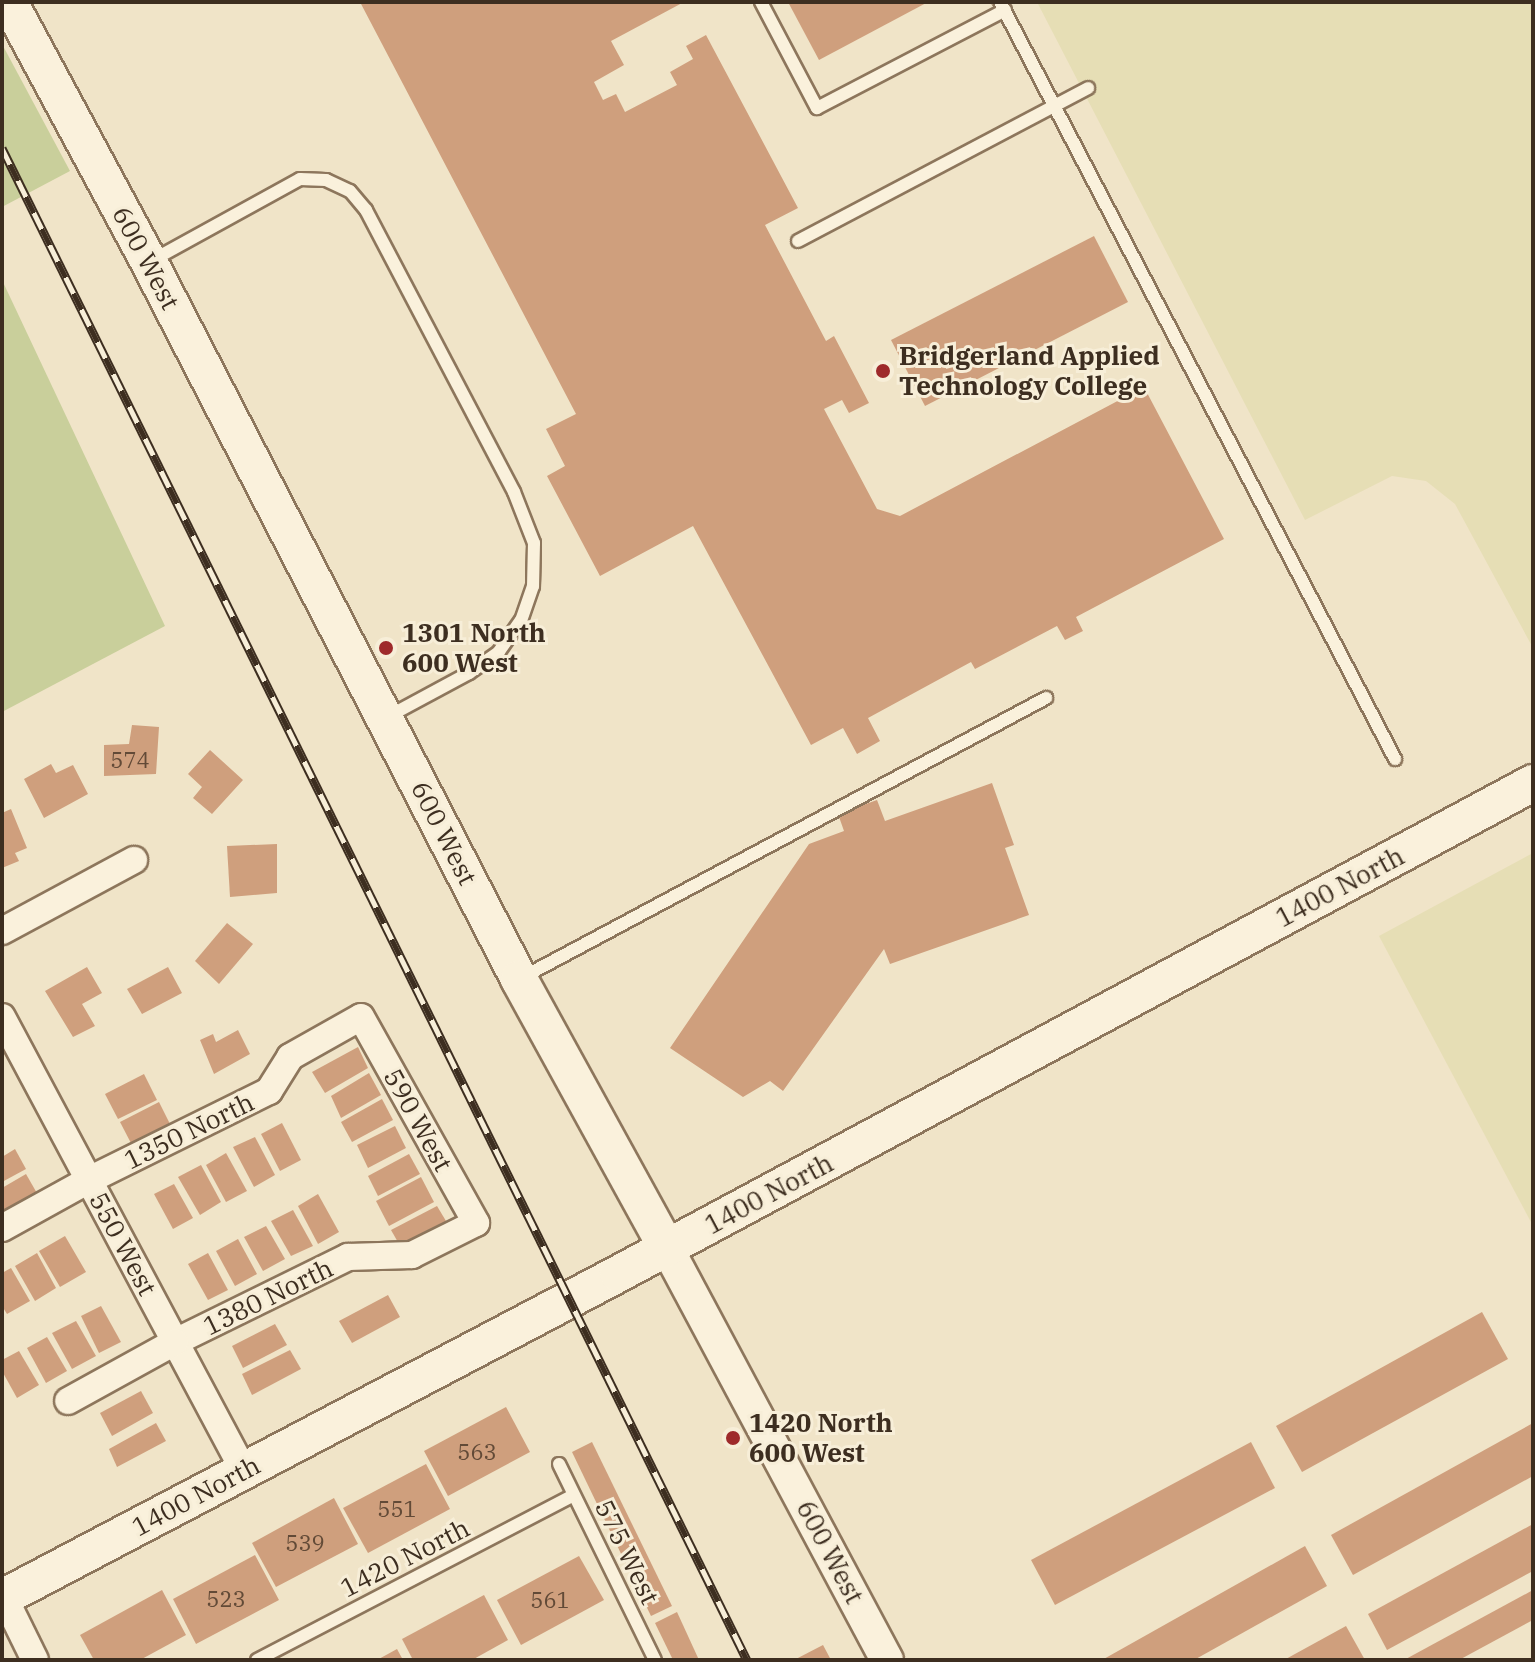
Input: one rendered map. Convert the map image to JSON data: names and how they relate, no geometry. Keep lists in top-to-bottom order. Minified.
{"streets":{"main road":["600 West","1400 North"],"street":["590 West","1350 North","550 West","1380 North"],"lane":["575 West","1420 North"]},"crossings":[["600 West","1400 North"],["1400 North","550 West"],["590 West","1350 North"],["590 West","1380 North"],["1350 North","550 West"],["550 West","1380 North"],["575 West","1420 North"]],"places":["Bridgerland Applied Technology College","1301 North 600 West","1420 North 600 West"],"house_numbers":["574","563","551","539","523","561"]}
